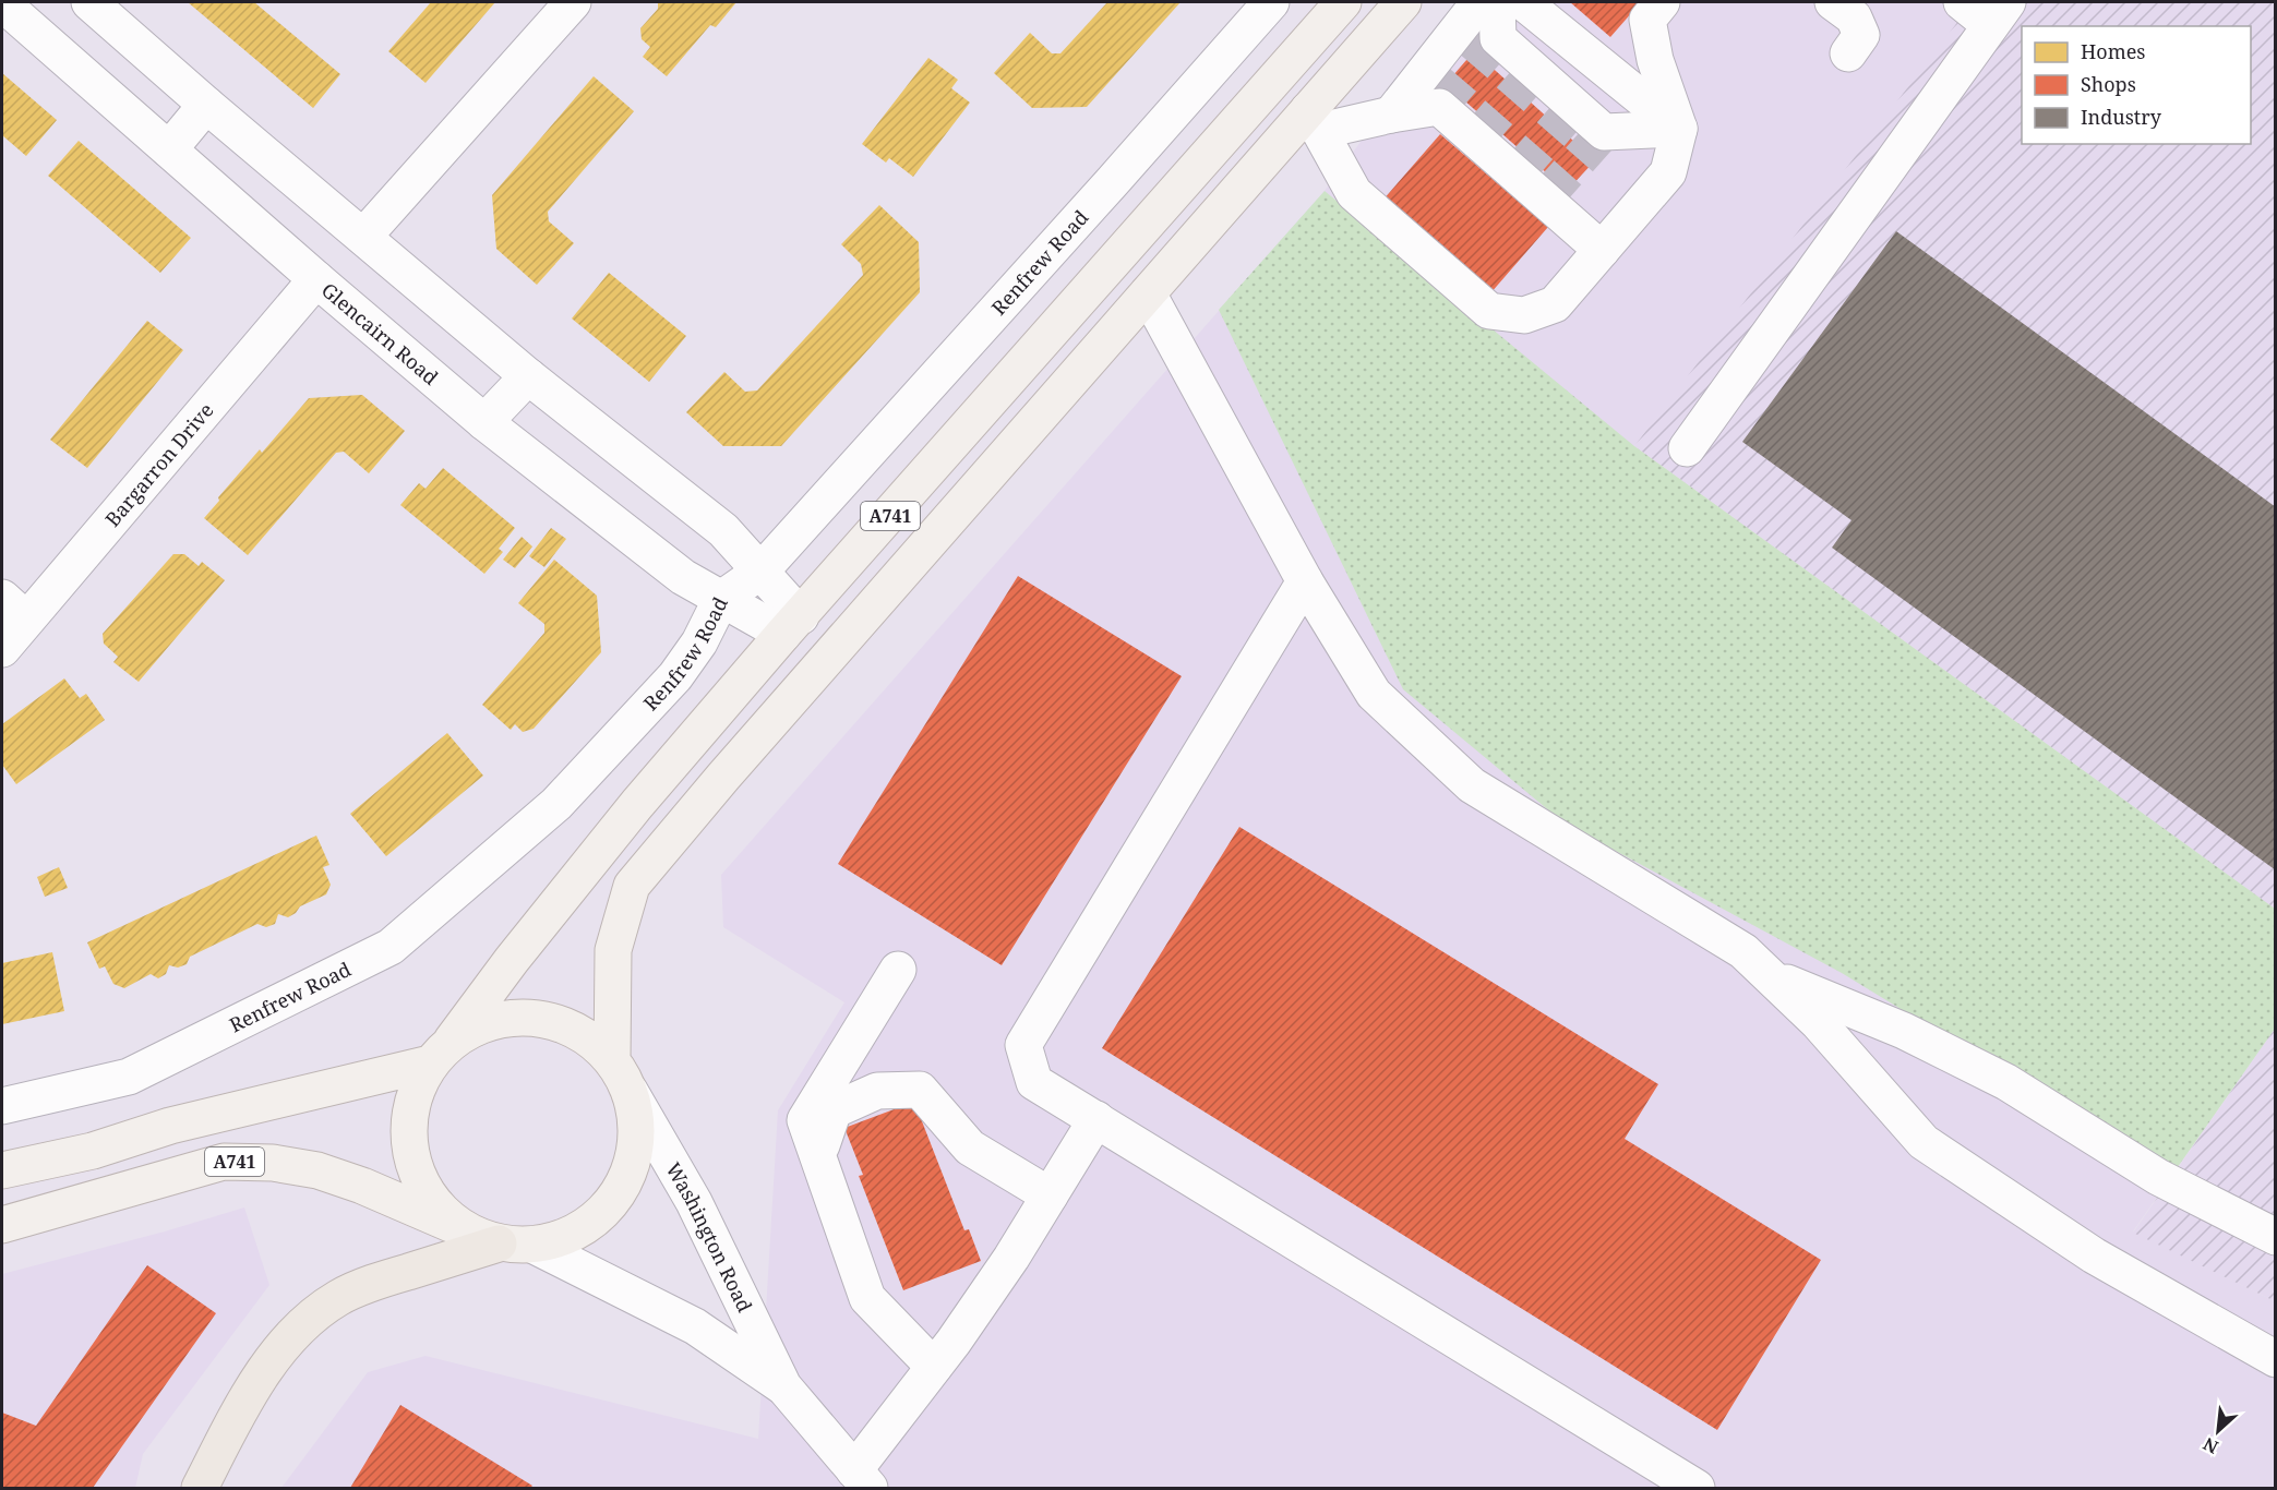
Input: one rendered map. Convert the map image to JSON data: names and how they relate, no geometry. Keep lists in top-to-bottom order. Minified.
{"streets":{"main road":["A741"],"street":["Renfrew Road","Glencairn Road","Bargarron Drive","Washington Road"]},"crossings":[["Renfrew Road","Glencairn Road"],["Glencairn Road","Bargarron Drive"],["Glencairn Road","A741"],["A741","Washington Road"]],"legend":["Homes","Shops","Industry"],"north":"bottom left"}
